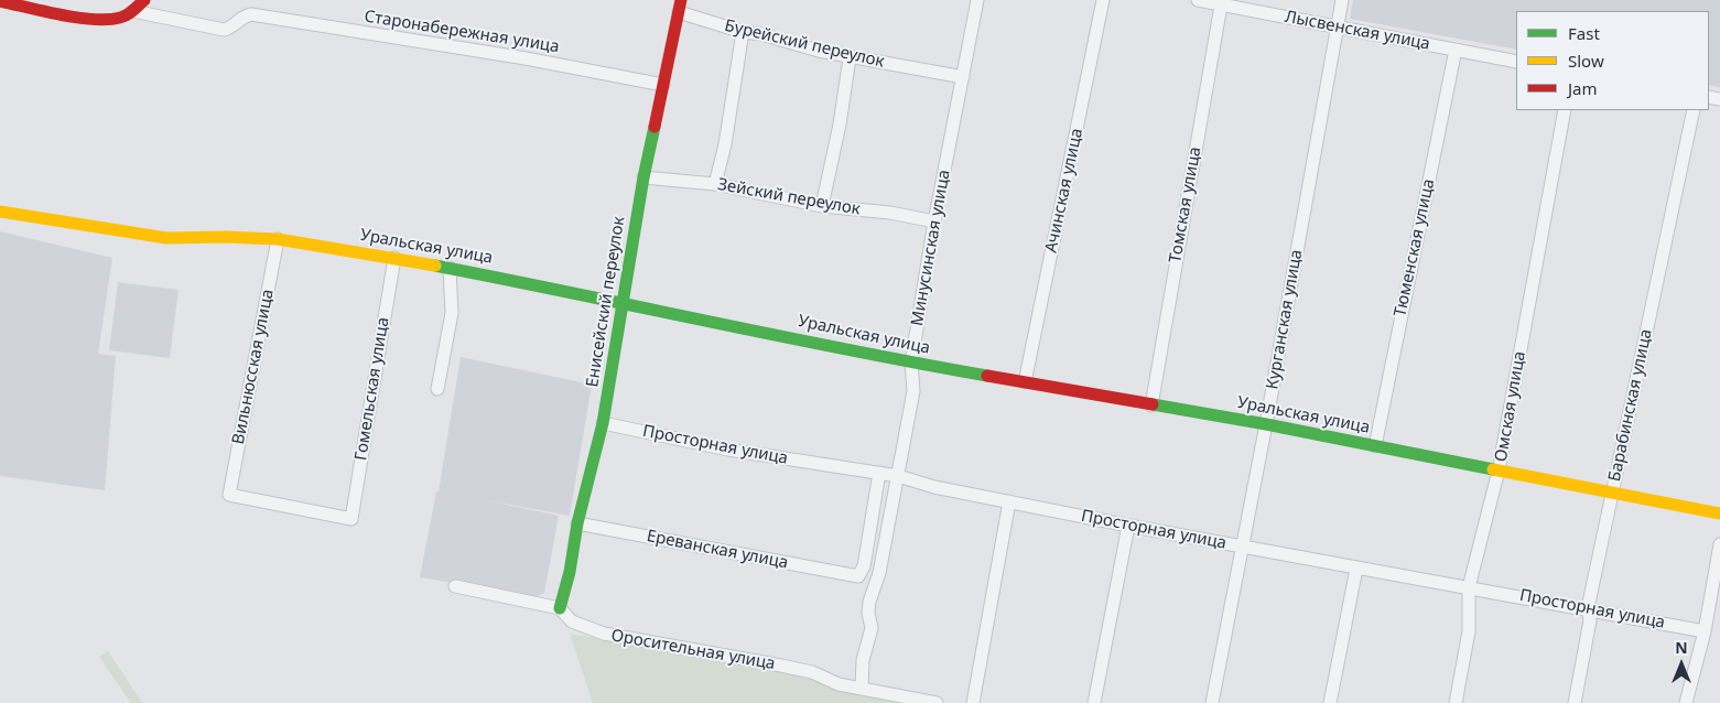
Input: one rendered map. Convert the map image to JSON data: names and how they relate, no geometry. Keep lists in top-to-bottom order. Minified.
{"streets":{"main road":["Уральская улица","Енисейский переулок"],"street":["Лысвенская улица","Старонабережная улица","Бурейский переулок","Ачинская улица","Зейский переулок","Томская улица","Минусинская улица","Тюменская улица","Курганская улица","Вильнюсская улица","Гомельская улица","Барабинская улица","Омская улица","Просторная улица","Ереванская улица","Оросительная улица"]},"crossings":[["Лысвенская улица","Томская улица"],["Лысвенская улица","Тюменская улица"],["Лысвенская улица","Курганская улица"],["Старонабережная улица","Енисейский переулок"],["Бурейский переулок","Минусинская улица"],["Бурейский переулок","Енисейский переулок"],["Ачинская улица","Уральская улица"],["Зейский переулок","Минусинская улица"],["Зейский переулок","Енисейский переулок"],["Томская улица","Уральская улица"],["Уральская улица","Минусинская улица"],["Уральская улица","Тюменская улица"],["Уральская улица","Енисейский переулок"],["Уральская улица","Курганская улица"],["Уральская улица","Вильнюсская улица"],["Уральская улица","Гомельская улица"],["Уральская улица","Барабинская улица"],["Уральская улица","Омская улица"],["Минусинская улица","Просторная улица"],["Минусинская улица","Оросительная улица"],["Енисейский переулок","Просторная улица"],["Енисейский переулок","Ереванская улица"],["Енисейский переулок","Оросительная улица"],["Курганская улица","Просторная улица"],["Вильнюсская улица","Гомельская улица"],["Барабинская улица","Просторная улица"],["Омская улица","Просторная улица"],["Просторная улица","Ереванская улица"]],"legend":["Fast","Slow","Jam"],"north":"top"}
